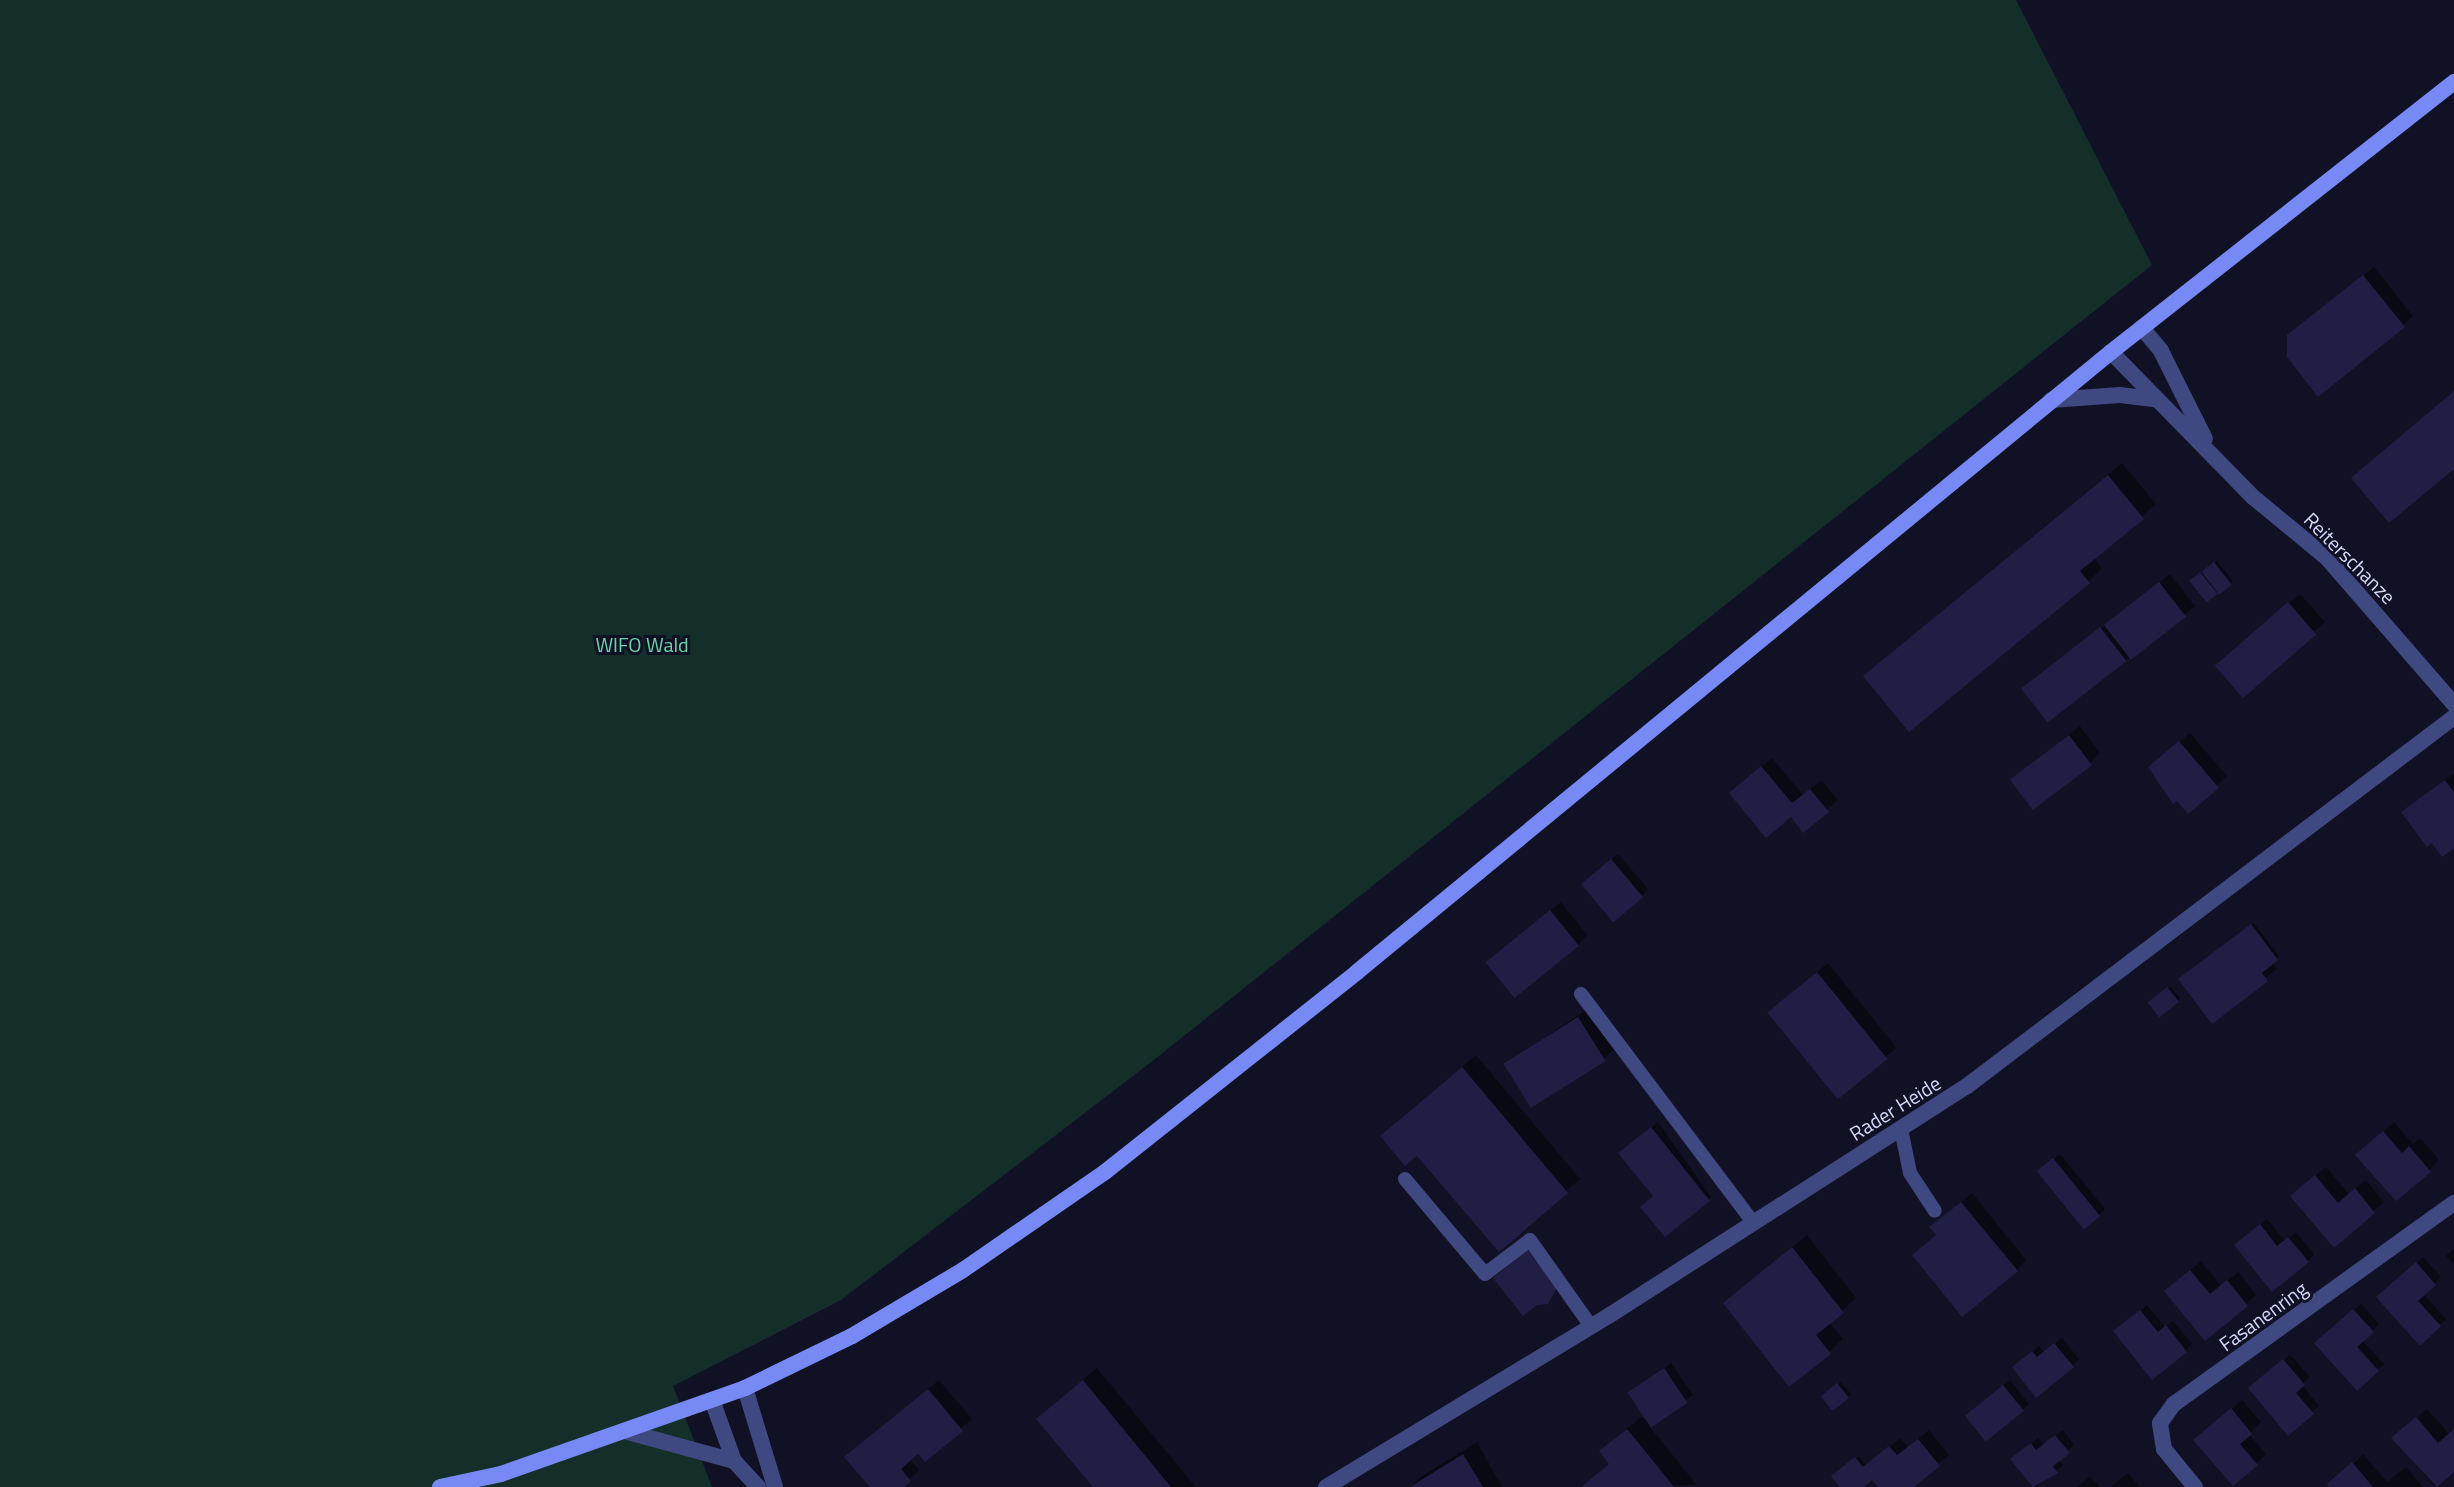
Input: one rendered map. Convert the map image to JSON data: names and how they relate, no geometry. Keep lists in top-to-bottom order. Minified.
{"streets":{"street":["Reiterschanze","Rader Heide","Fasanenring"]},"parks":["WIFO Wald"]}
